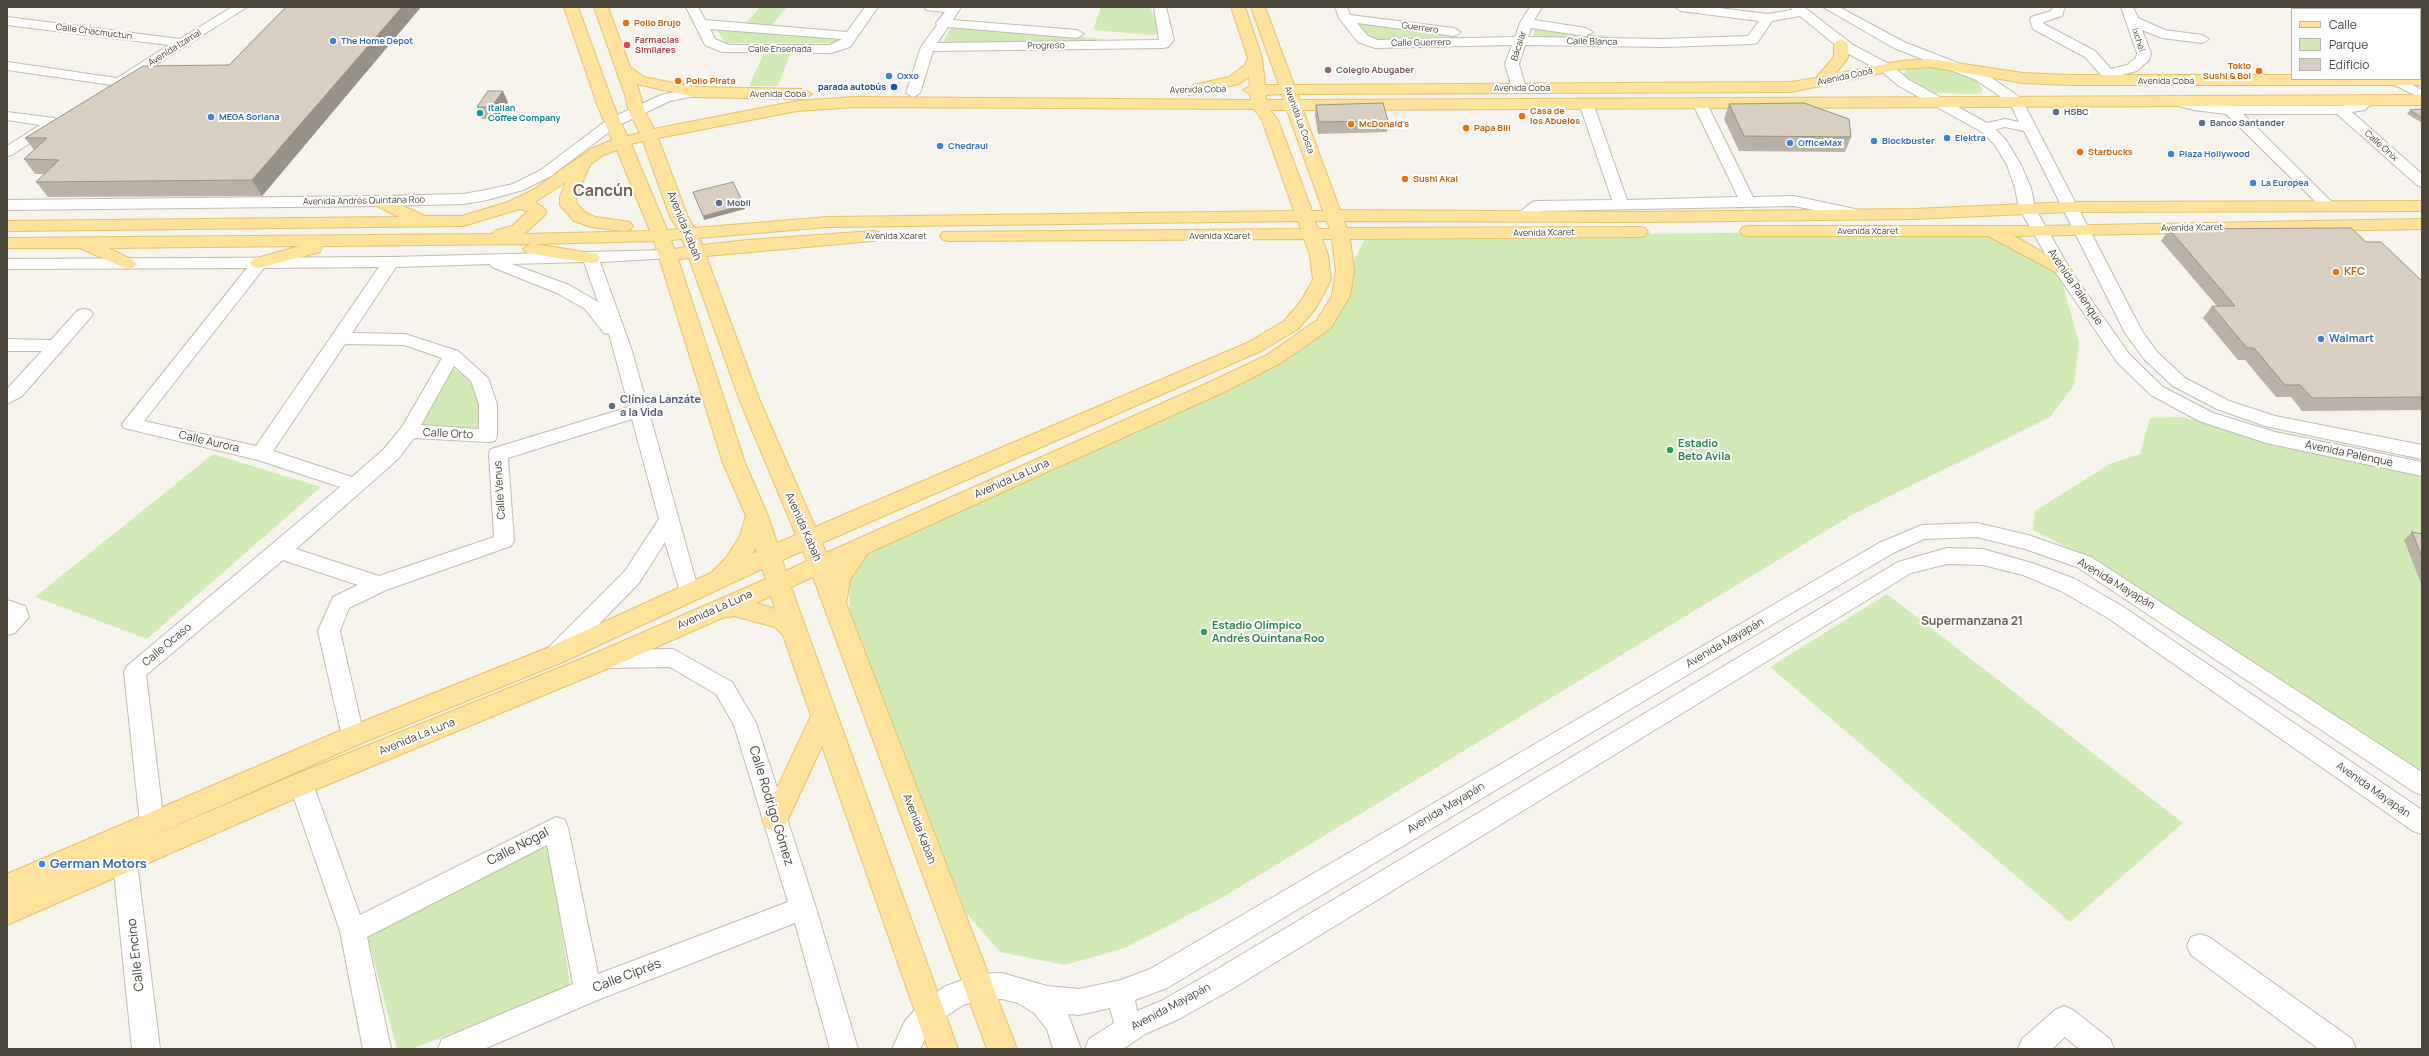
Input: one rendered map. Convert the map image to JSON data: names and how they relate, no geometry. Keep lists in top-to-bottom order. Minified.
{"streets":{"main road":["Avenida Cobá","Avenida La Costa","Avenida Andrés Quintana Roo","Avenida Kabah","Avenida Xcaret","Avenida La Luna"],"street":["Guerrero","Calle Chacmuctún","Ixchel","Calle Blanca","Calle Guerrero","Progreso","Bacalar","Avenida Izamal","Calle Ensenada","Calle Ónix","Avenida Palenque","Calle Orto","Calle Aurora","Calle Venus","Avenida Mayapán","Calle Ocaso","Calle Rodrigo Gómez","Calle Nogal","Calle Encino","Calle Ciprés"]},"crossings":[["Guerrero","Calle Blanca"],["Guerrero","Calle Guerrero"],["Guerrero","Bacalar"],["Calle Chacmuctún","Avenida Izamal"],["Ixchel","Avenida Cobá"],["Calle Blanca","Calle Guerrero"],["Calle Blanca","Bacalar"],["Calle Guerrero","Bacalar"],["Bacalar","Avenida Cobá"],["Avenida Cobá","Avenida La Costa"],["Avenida Cobá","Calle Ónix"],["Avenida Cobá","Avenida Andrés Quintana Roo"],["Avenida Cobá","Avenida Kabah"],["Avenida Cobá","Avenida Palenque"],["Avenida La Costa","Avenida Xcaret"],["Avenida La Costa","Avenida La Luna"],["Avenida Andrés Quintana Roo","Avenida Kabah"],["Avenida Kabah","Avenida Xcaret"],["Avenida Kabah","Avenida La Luna"],["Avenida Kabah","Avenida Mayapán"],["Avenida Xcaret","Avenida Palenque"],["Avenida Xcaret","Avenida La Luna"],["Calle Orto","Calle Ocaso"],["Avenida La Luna","Calle Rodrigo Gómez"],["Avenida La Luna","Calle Encino"],["Calle Rodrigo Gómez","Calle Ciprés"],["Calle Nogal","Calle Ciprés"]],"districts":["Cancún","Supermanzana 21"],"places":["Pollo Brujo","The Home Depot","Farmacias Similares","Colegio Abugaber","Tokio Sushi & Bol","Oxxo","Pollo Pirata","parada autobús","HSBC","Italian Coffee Company","Casa de los Abuelos","MEGA Soriana","Banco Santander","McDonald's","Papa Bill","Elektra","Blockbuster","OfficeMax","Chedraui","Starbucks","Plaza Hollywood","Sushi Akai","La Europea","Mobil","KFC","Walmart","Clínica Lanzáte a la Vida","Estadio Beto Avila","Estadio Olímpico Andrés Quintana Roo","German Motors"],"legend":["Calle","Parque","Edificio"]}
